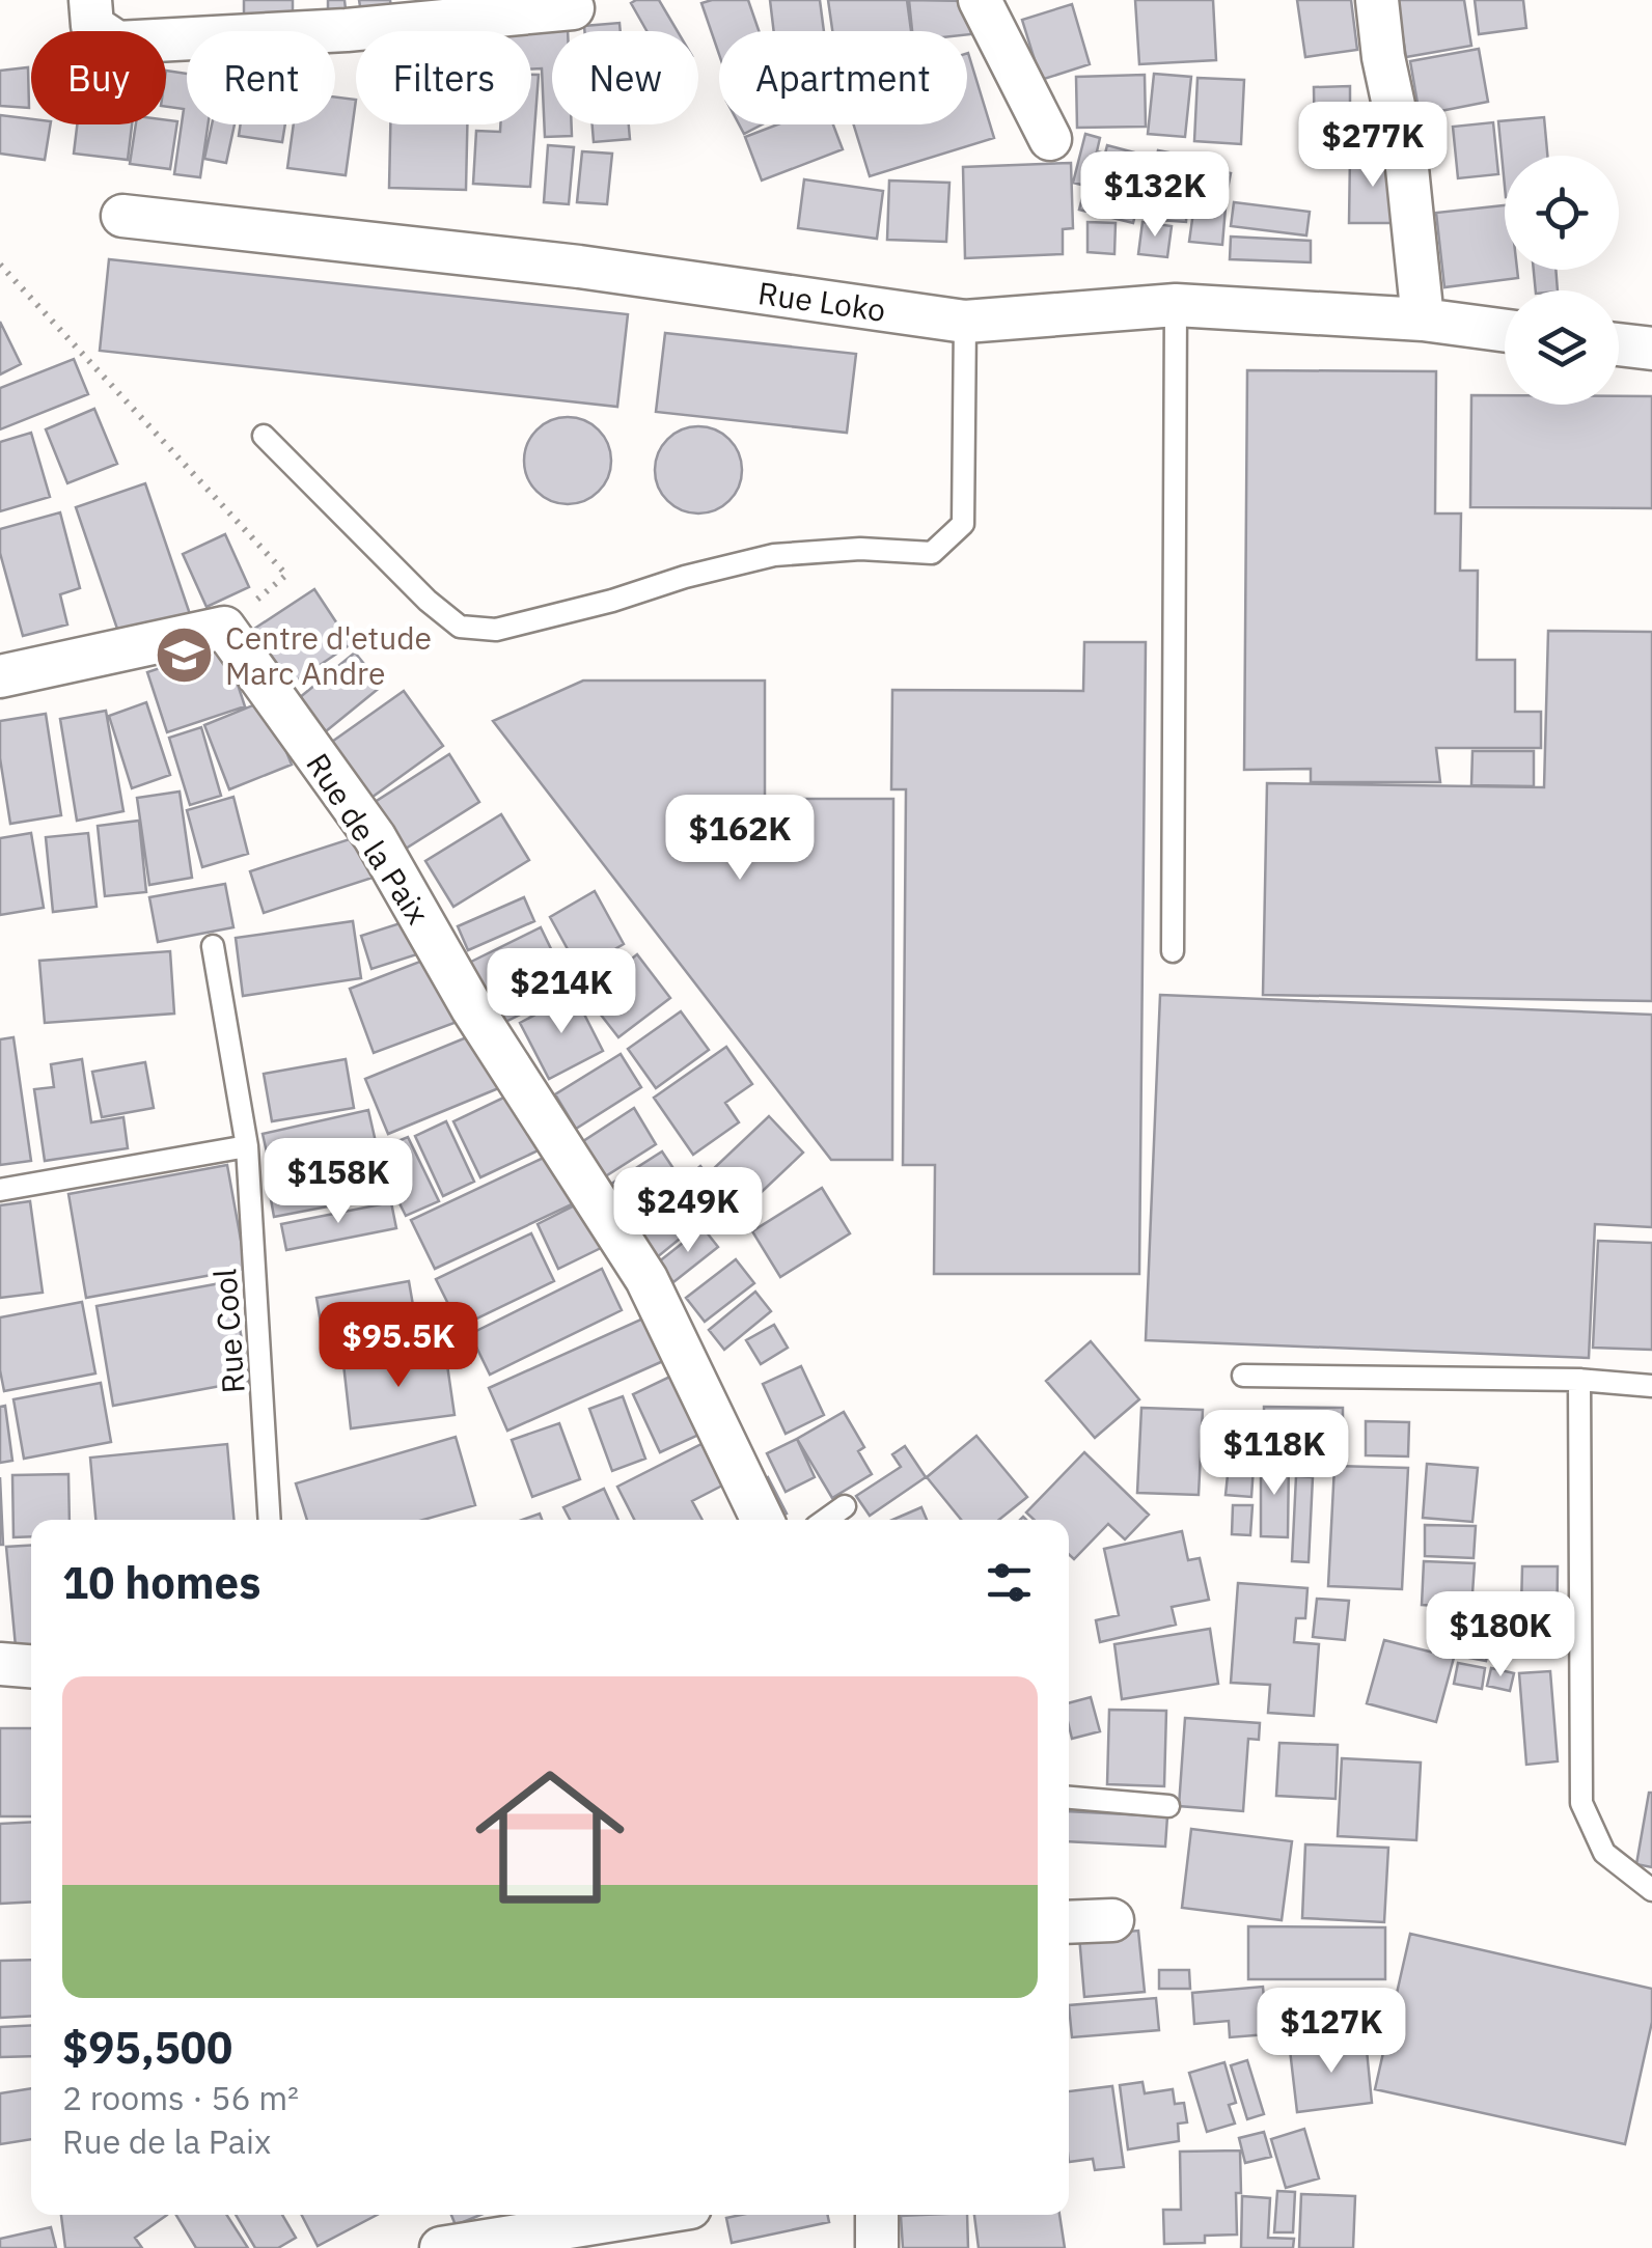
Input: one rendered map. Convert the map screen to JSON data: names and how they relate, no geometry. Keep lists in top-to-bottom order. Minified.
{"streets":{"street":["Rue Loko","Rue de la Paix"],"lane":["Rue Cool"]},"places":{"school or university":["Centre d'etude Marc Andre"]},"page":{"chip":["Buy","Rent","Filters","New","Apartment"],"price":["$277K","$132K","$162K","$214K","$158K","$249K","$95.5K","$118K","$180K","$127K"],"heading":"10 homes","list":[{"name":"$95,500","note":"2 rooms · 56 m² · Rue de la Paix"}]}}
